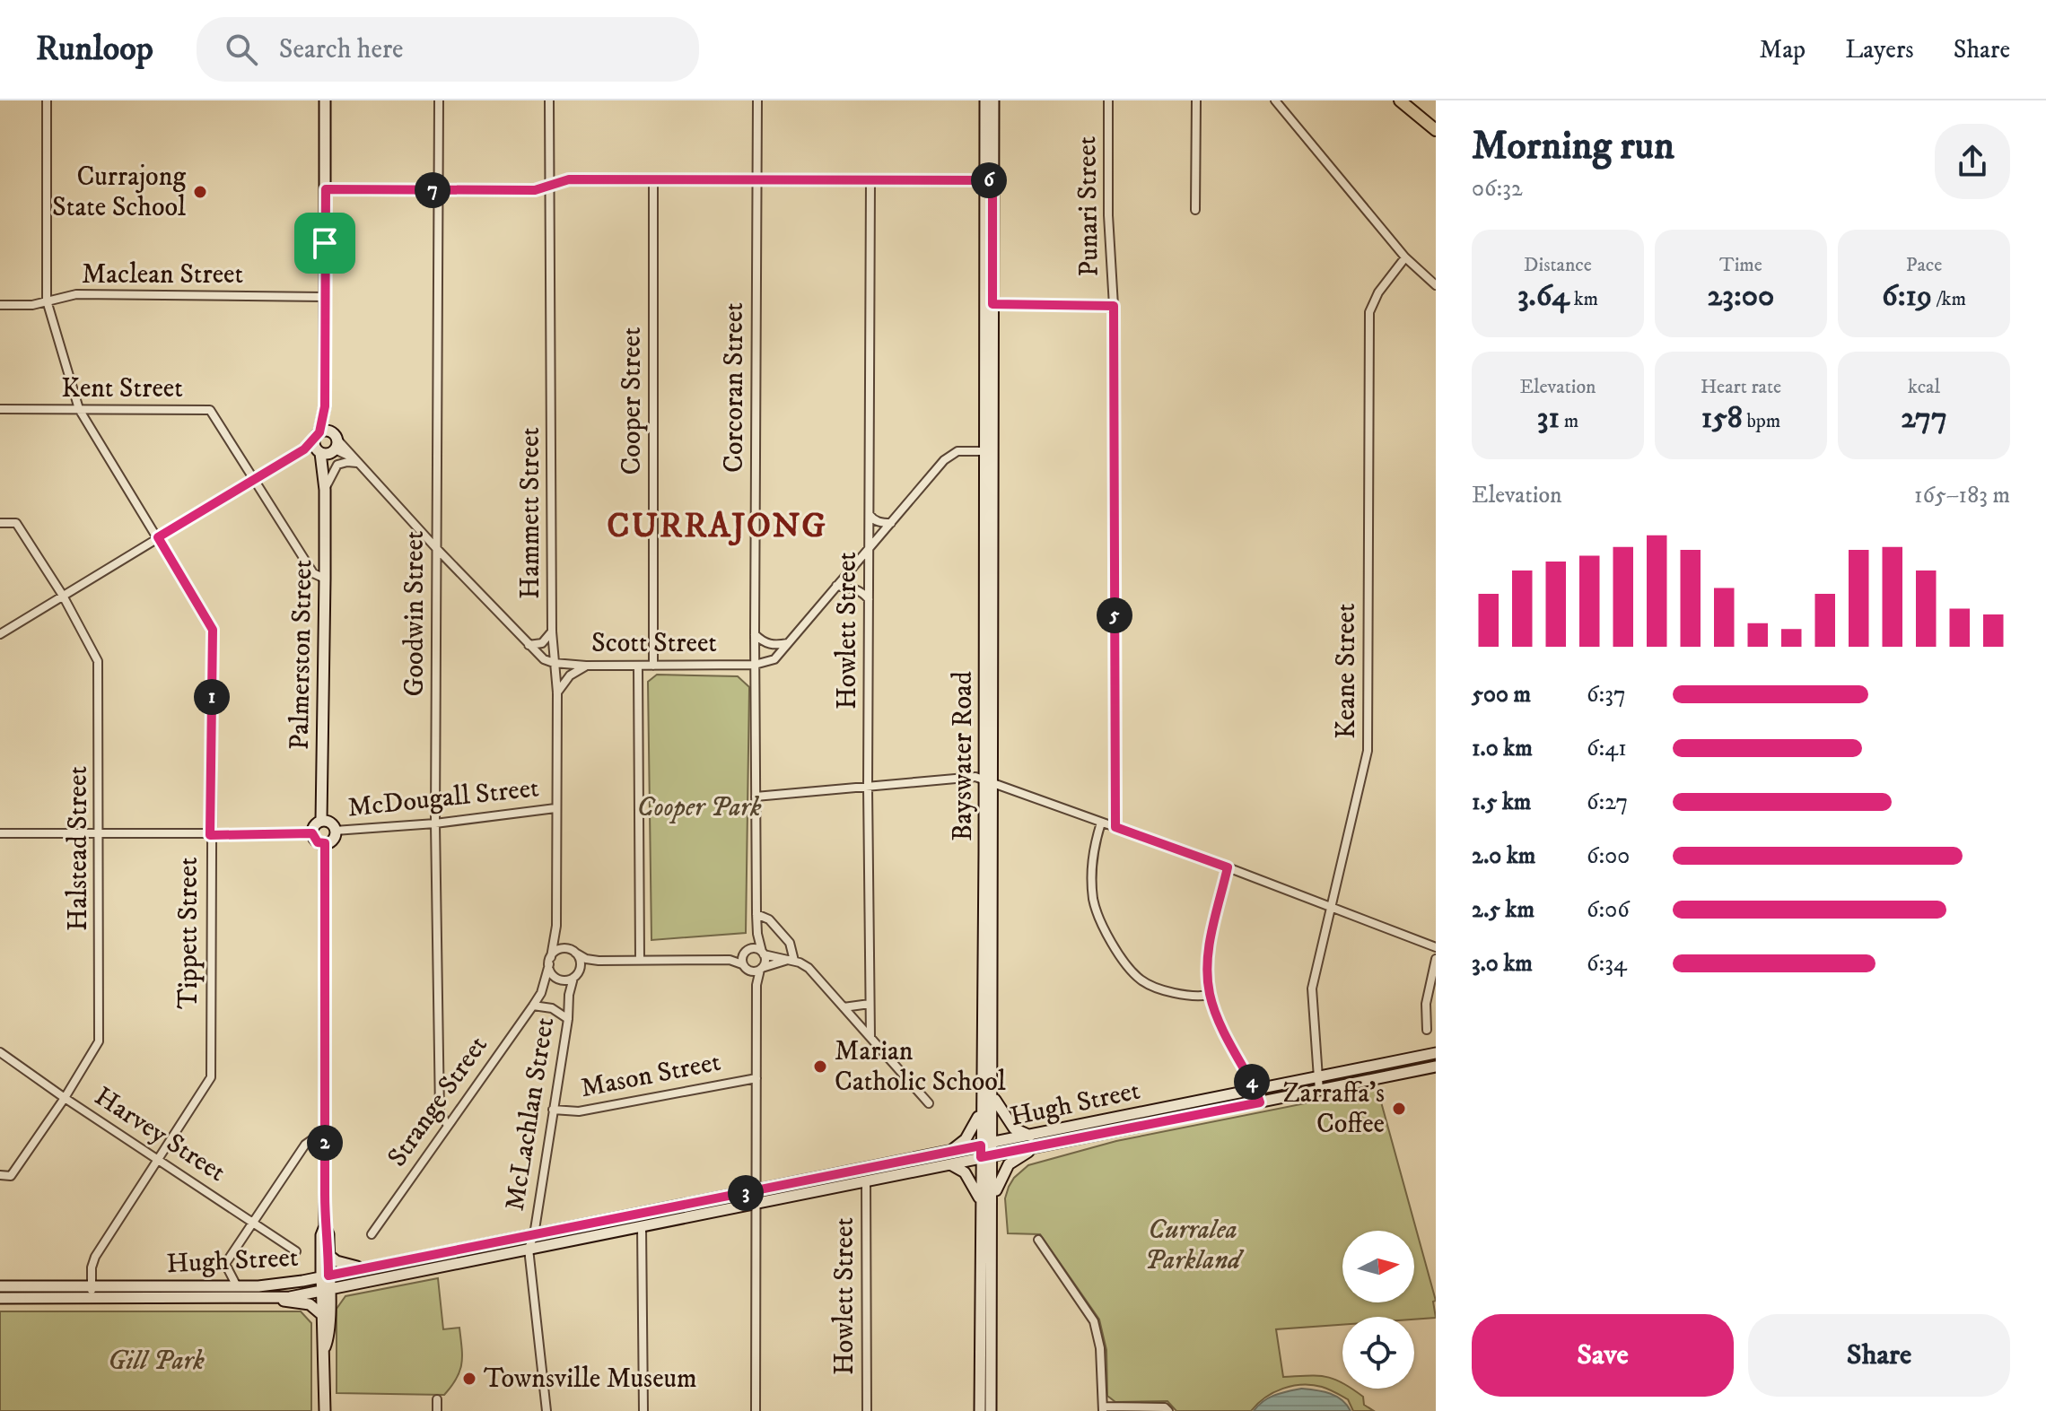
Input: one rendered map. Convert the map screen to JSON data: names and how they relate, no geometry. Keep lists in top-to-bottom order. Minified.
{"streets":{"main road":["Palmerston Street","Bayswater Road","Hugh Street"],"street":["Punari Street","Maclean Street","Corcoran Street","Kent Street","Cooper Street","Hammett Street","Goodwin Street","Howlett Street","Scott Street","Keane Street","McDougall Street","Halstead Street","Tippett Street","Mason Street","Strange Street","McLachlan Street","Harvey Street"]},"crossings":[["Maclean Street","Palmerston Street"],["Maclean Street","Tippett Street"],["Corcoran Street","Scott Street"],["Kent Street","Palmerston Street"],["Kent Street","Tippett Street"],["Cooper Street","Scott Street"],["Hammett Street","Scott Street"],["Hammett Street","McDougall Street"],["Hammett Street","Strange Street"],["Hammett Street","McLachlan Street"],["Goodwin Street","McDougall Street"],["Goodwin Street","Strange Street"],["Howlett Street","Hugh Street"],["Palmerston Street","McDougall Street"],["Keane Street","Hugh Street"],["Bayswater Road","Hugh Street"],["McDougall Street","Halstead Street"],["McDougall Street","Tippett Street"],["Halstead Street","Harvey Street"],["Tippett Street","Hugh Street"],["Tippett Street","Harvey Street"],["Mason Street","McLachlan Street"],["Strange Street","McLachlan Street"],["Hugh Street","McLachlan Street"]],"districts":["CURRAJONG"],"parks":["Cooper Park","Curralea Parkland","Gill Park"],"places":["Currajong State School","Marian Catholic School","Zarraffa's Coffee","Townsville Museum"],"north":"right","page":{"header":"Runloop","search":"Search here","nav":["Map","Layers","Share"],"heading":["Morning run","06:32"],"pins":["6","7","5","1","4","2","3"],"stats":[["Distance","3.64 km"],["Time","23:00"],["Pace","6:19 /km"],["Elevation","31 m"],["Heart rate","158 bpm"],["kcal","277"]],"chart":["Elevation","165–183 m"],"list":[{"name":"500 m","note":"6:37"},{"name":"1.0 km","note":"6:41"},{"name":"1.5 km","note":"6:27"},{"name":"2.0 km","note":"6:00"},{"name":"2.5 km","note":"6:06"},{"name":"3.0 km","note":"6:34"}],"buttons":["Save","Share"]}}
